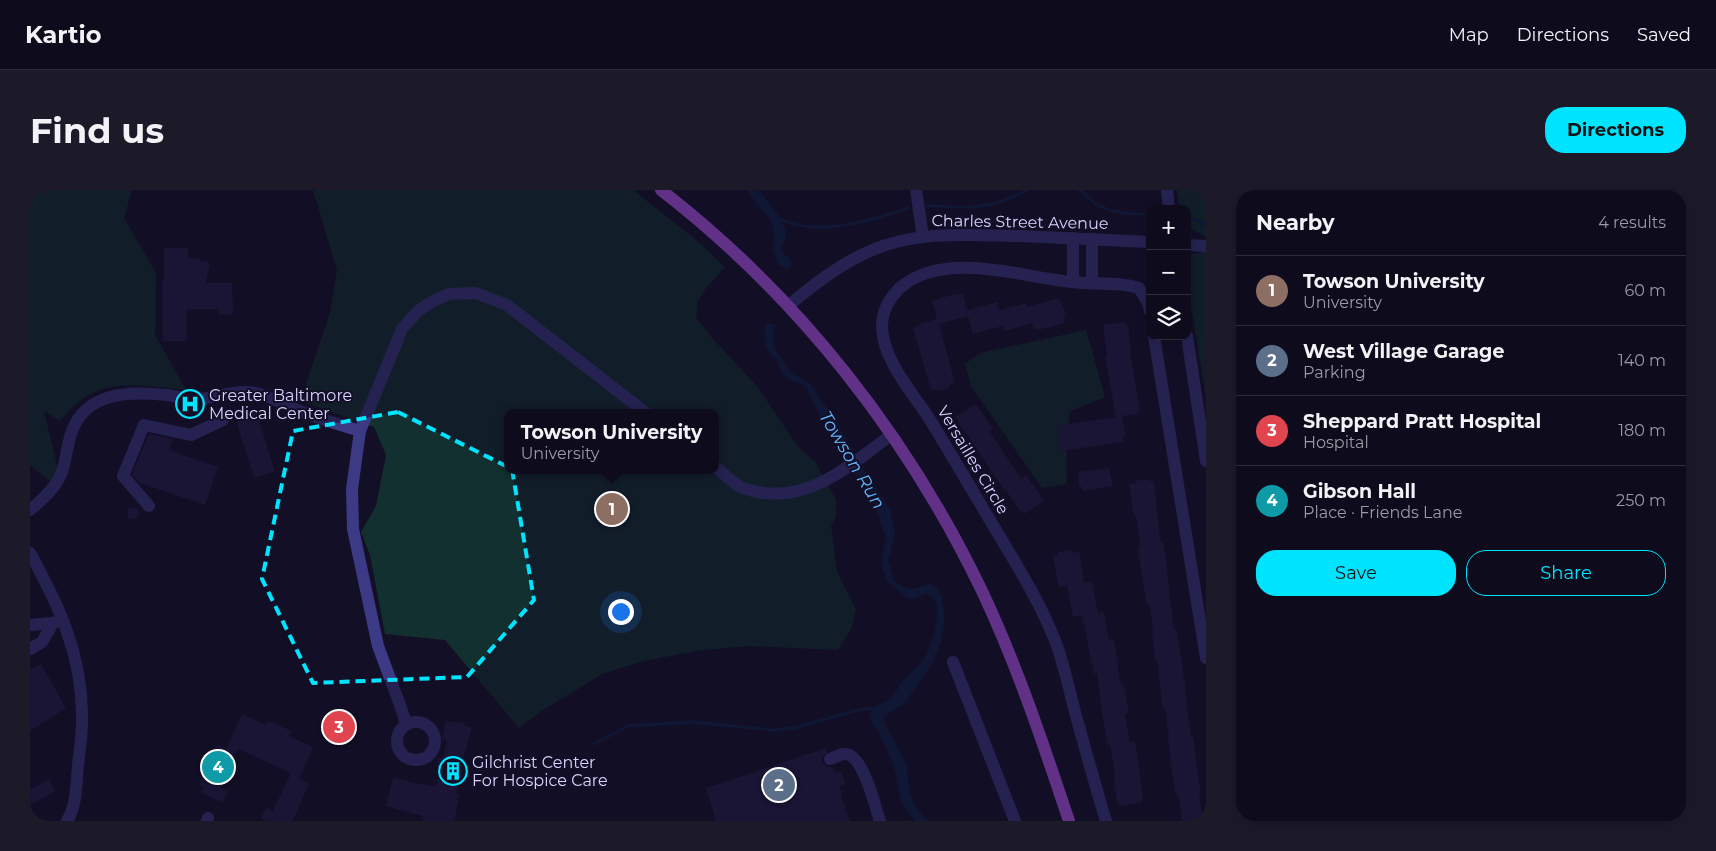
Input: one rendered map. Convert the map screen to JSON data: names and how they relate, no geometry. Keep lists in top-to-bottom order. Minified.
{"streets":{"street":["Charles Street Avenue","Versailles Circle"]},"water":["Towson Run"],"places":{"hospital":["Greater Baltimore Medical Center"],"building":["Gilchrist Center For Hospice Care"]},"page":{"header":"Kartio","nav":["Map","Directions","Saved"],"buttons":["Directions",["Save","Share"]],"title":"Find us","heading":["Nearby","4 results"],"map_buttons":["+","−"],"list":[{"mark":"1","name":"Towson University","note":"University","value":"60 m"},{"mark":"2","name":"West Village Garage","note":"Parking","value":"140 m"},{"mark":"3","name":"Sheppard Pratt Hospital","note":"Hospital","value":"180 m"},{"mark":"4","name":"Gibson Hall","note":"Place · Friends Lane","value":"250 m"}],"popup":["Towson University","University"],"pins":["1","3","4","2"]}}
